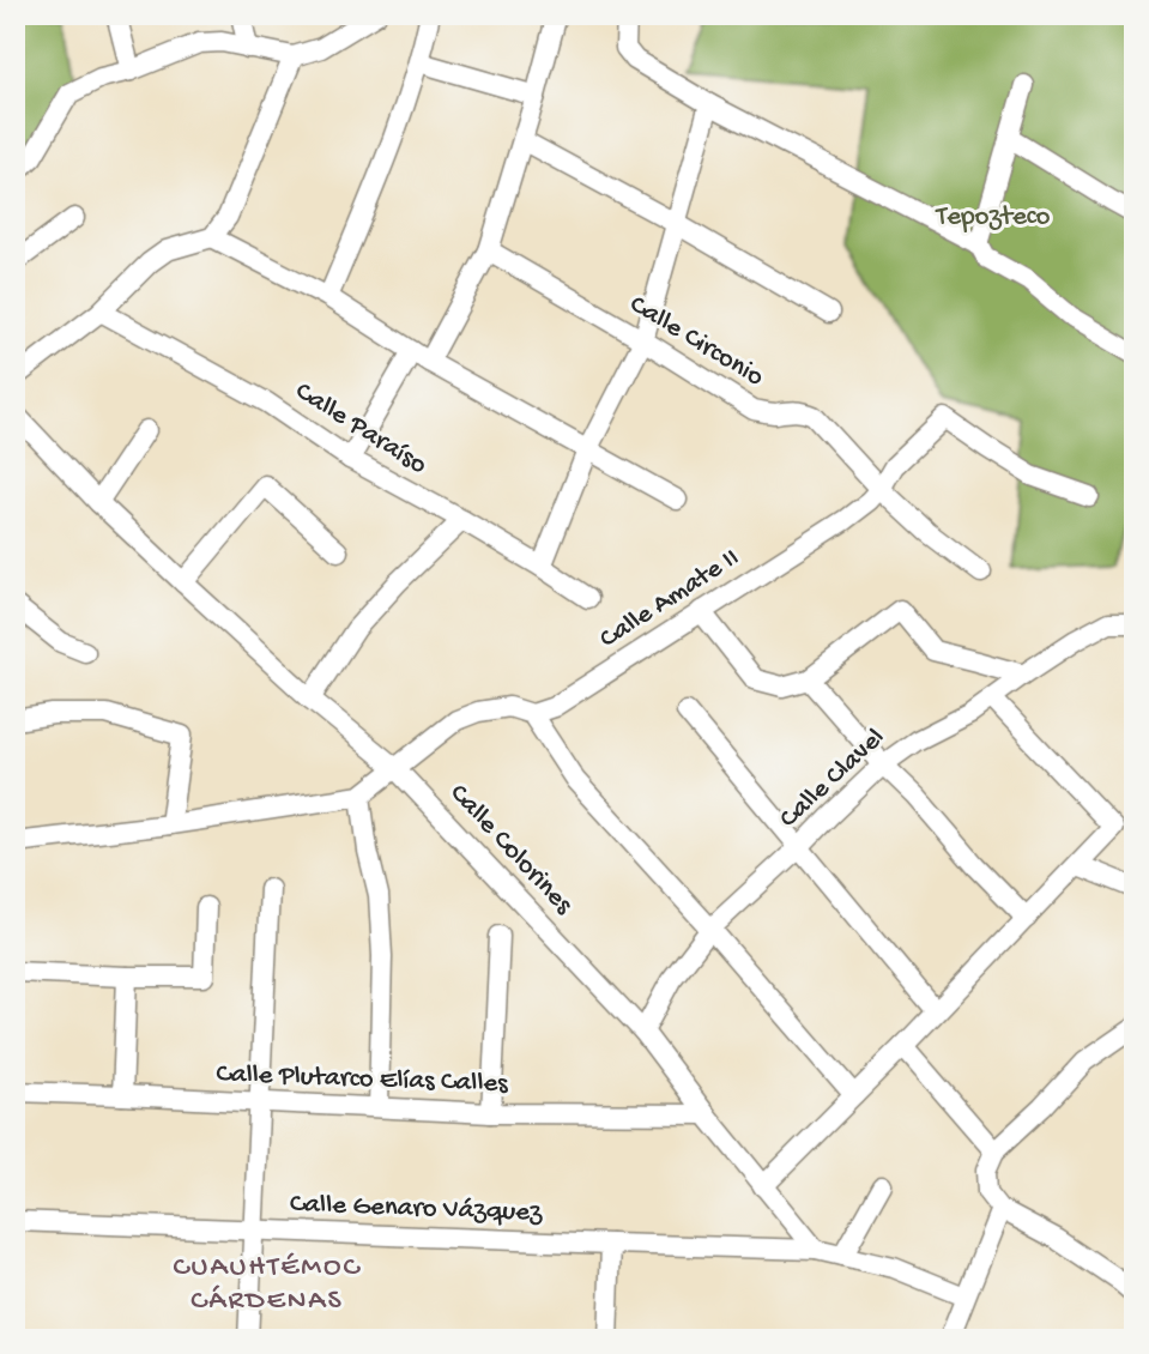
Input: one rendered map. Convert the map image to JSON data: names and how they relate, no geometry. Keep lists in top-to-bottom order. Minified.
{"streets":{"street":["Calle Circonio","Calle Paraíso","Calle Amate II","Calle Clavel","Calle Colorines","Calle Plutarco Elías Calles","Calle Genaro Vázquez"]},"crossings":[["Calle Circonio","Calle Amate II"],["Calle Clavel","Calle Colorines"],["Calle Colorines","Calle Plutarco Elías Calles"],["Calle Colorines","Calle Genaro Vázquez"]],"districts":["CUAUHTÉMOC CÁRDENAS"],"parks":["Tepozteco"]}
